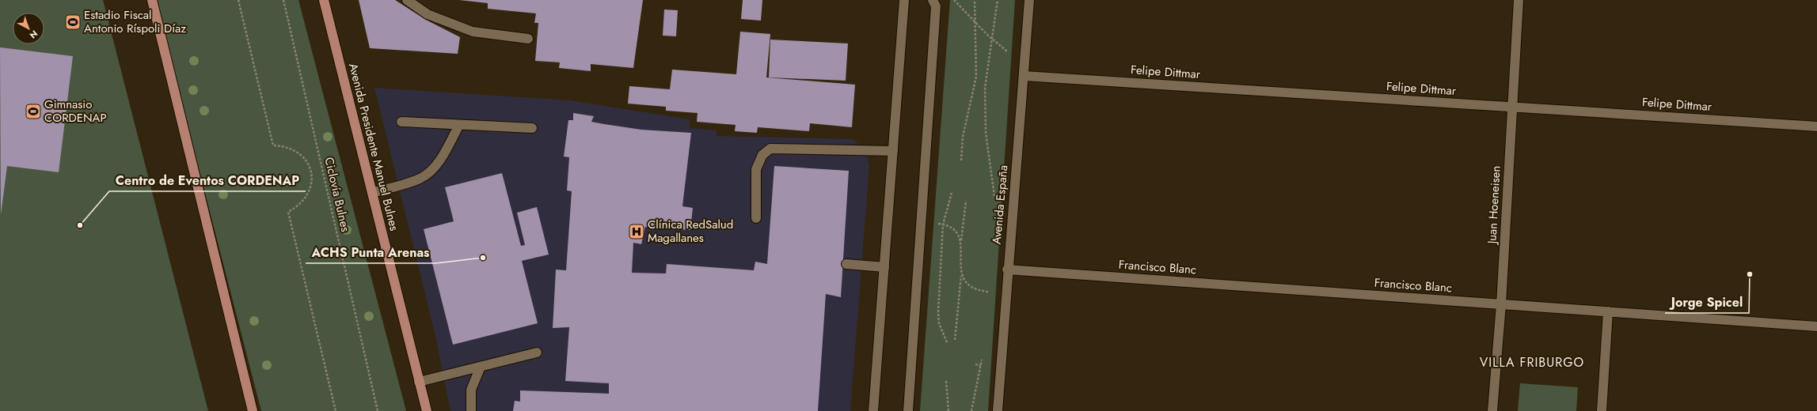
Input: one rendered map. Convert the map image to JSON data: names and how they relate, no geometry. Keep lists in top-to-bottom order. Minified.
{"streets":{"main road":["Avenida Presidente Manuel Bulnes"],"street":["Felipe Dittmar","Avenida España","Juan Hoeneisen","Francisco Blanc"],"path":["Ciclovía Bulnes"]},"crossings":[["Felipe Dittmar","Avenida España"],["Felipe Dittmar","Juan Hoeneisen"],["Avenida España","Francisco Blanc"],["Juan Hoeneisen","Francisco Blanc"]],"districts":["VILLA FRIBURGO"],"places":{"sports":["Estadio Fiscal Antonio Ríspoli Díaz","Gimnasio CORDENAP"],"other":["Centro de Eventos CORDENAP","ACHS Punta Arenas","Jorge Spicel"],"hospital":["Clínica RedSalud Magallanes"]},"north":"bottom right"}
